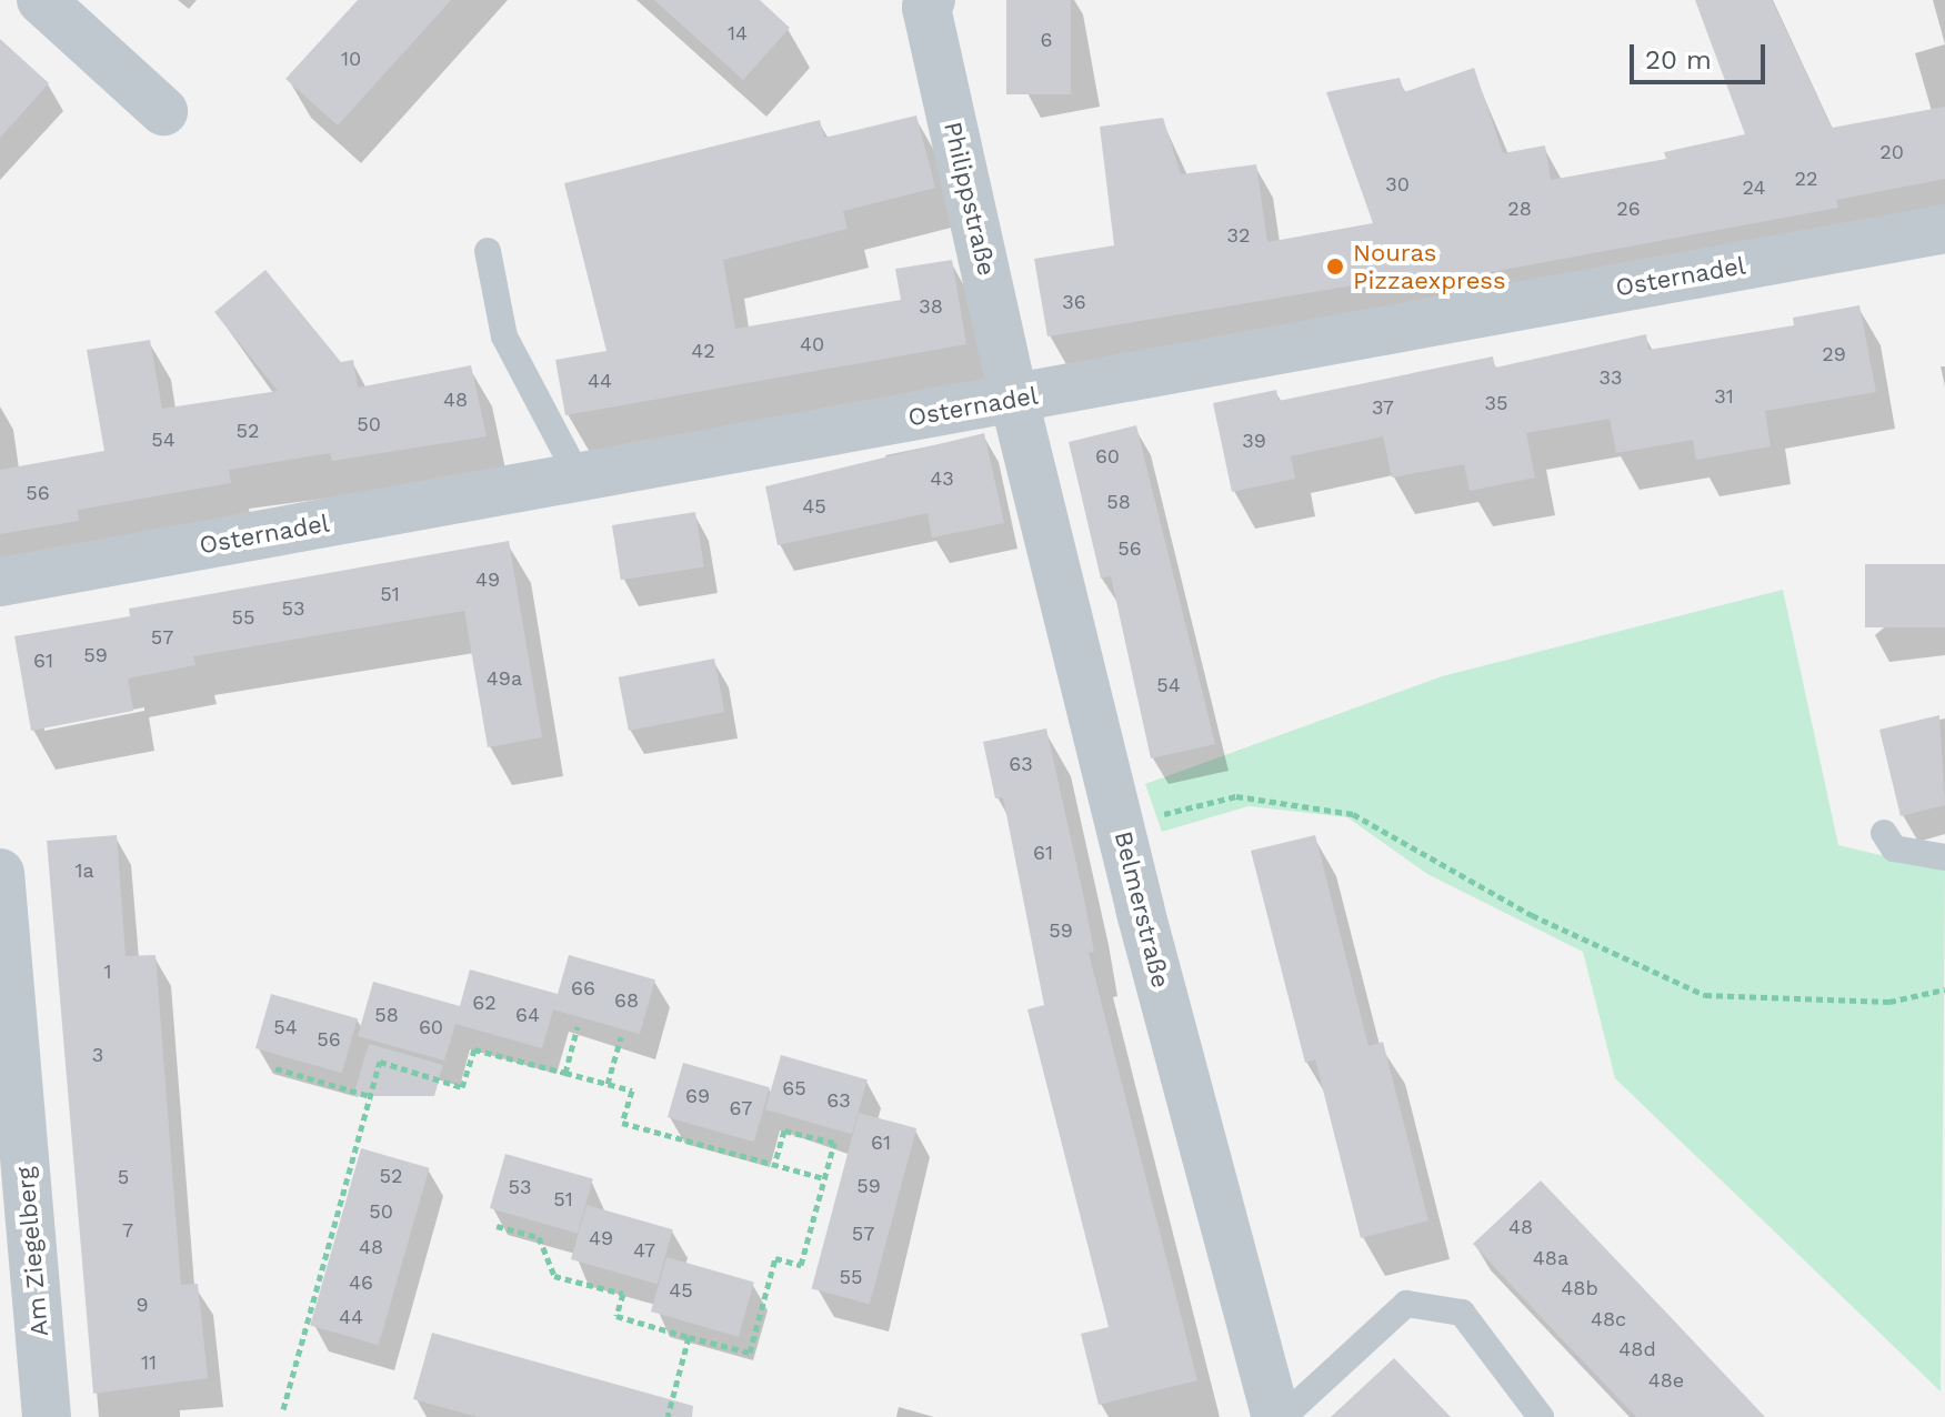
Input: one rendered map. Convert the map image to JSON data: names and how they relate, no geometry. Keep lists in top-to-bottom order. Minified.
{"streets":{"street":["Philippstraße","Osternadel","Belmerstraße","Am Ziegelberg"]},"crossings":[["Philippstraße","Osternadel"],["Philippstraße","Belmerstraße"],["Osternadel","Belmerstraße"]],"places":["Nouras Pizzaexpress"],"house_numbers":["14","6","10","20","22","30","24","28","26","32","36","38","40","42","29","33","44","31","48","35","37","50","52","54","39","60","43","56","58","45","56","49","51","53","55","57","59","61","49a","54","63","61","1a","59","1","66","68","62","58","64","54","60","56","3","65","69","63","67","61","52","5","59","53","51","50","48","7","57","49","48","47","48a","55","46","48b","45","9","44","48c","48d","11","48e"],"scale_bar":"20 m"}
